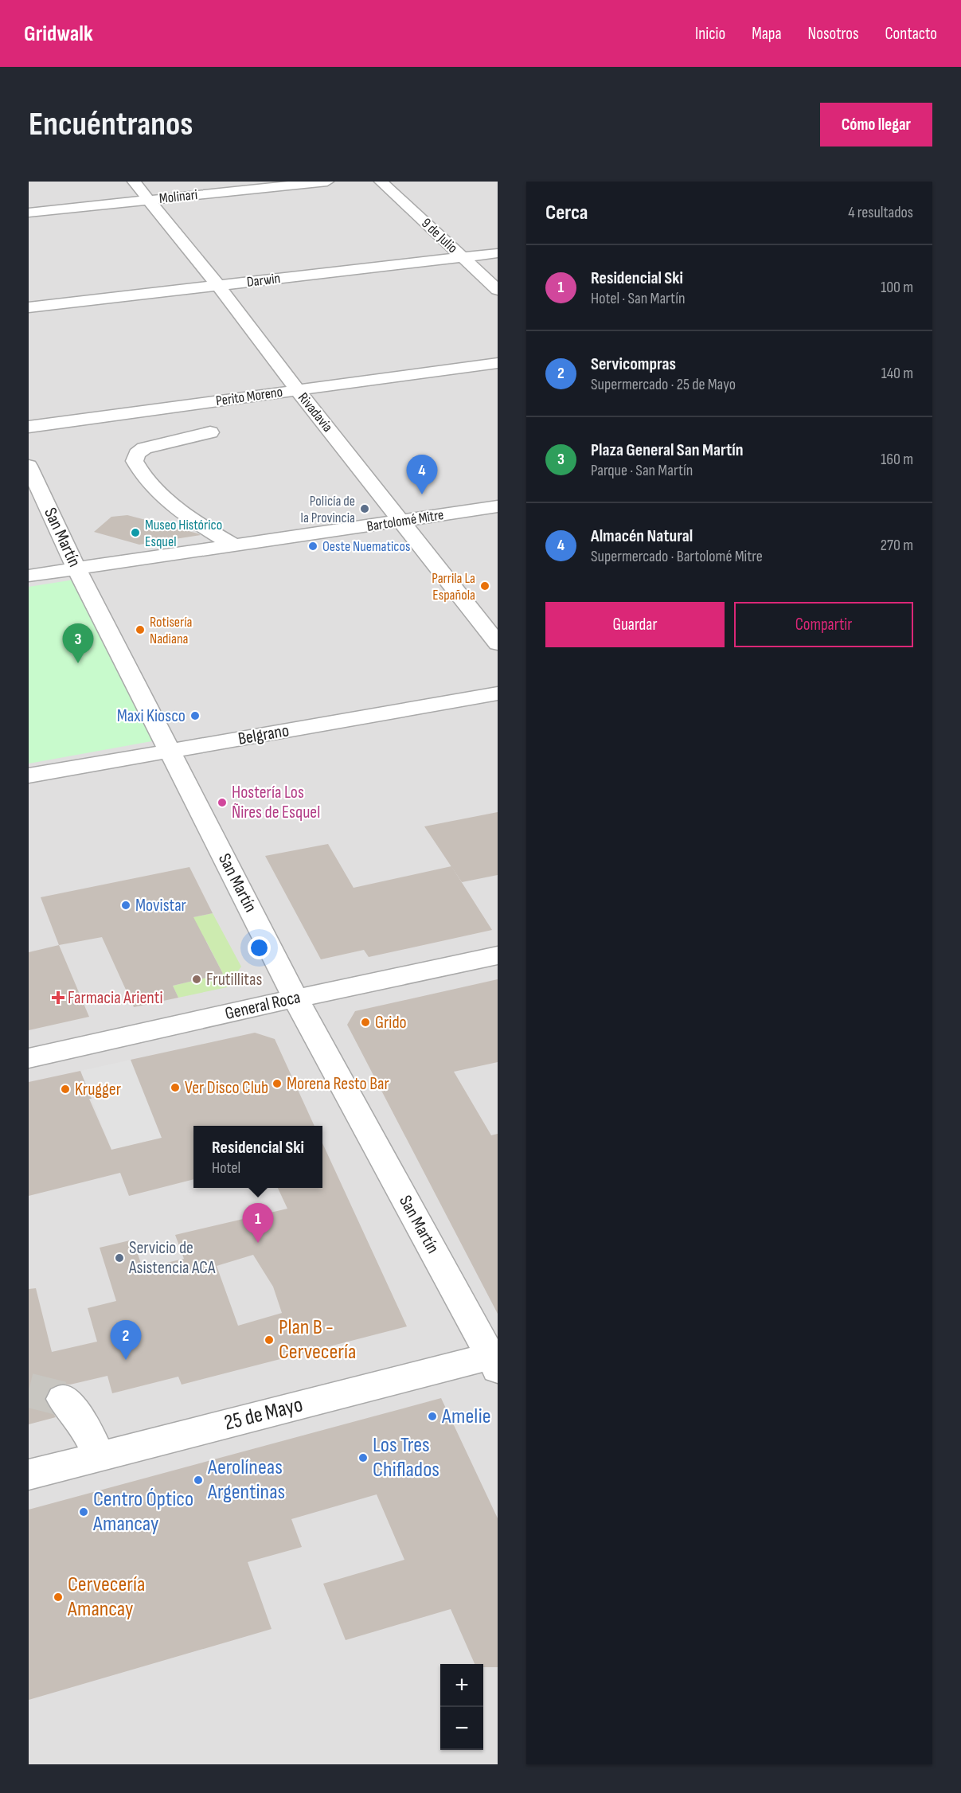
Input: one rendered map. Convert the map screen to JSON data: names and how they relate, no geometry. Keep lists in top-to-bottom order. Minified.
{"streets":{"street":["Molinari","9 de Julio","Darwin","Perito Moreno","Rivadavia","Bartolomé Mitre","San Martín","Belgrano","General Roca","25 de Mayo"]},"crossings":[["Molinari","Rivadavia"],["9 de Julio","Darwin"],["Darwin","Rivadavia"],["Perito Moreno","Rivadavia"],["Rivadavia","Bartolomé Mitre"],["Bartolomé Mitre","San Martín"],["San Martín","Belgrano"],["San Martín","General Roca"],["San Martín","25 de Mayo"]],"places":{"other":["Policía de la Provincia","Museo Histórico Esquel","Oeste Nuematicos","Parrila La Española","Rotisería Nadiana","Maxi Kiosco","Hostería Los Ñires de Esquel","Movistar","Frutillitas","Grido","Morena Resto Bar","Ver Disco Club","Krugger","Servicio de Asistencia ACA","Plan B - Cervecería","Amelie","Los Tres Chiflados","Aerolíneas Argentinas","Centro Óptico Amancay","Cervecería Amancay"],"health":["Farmacia Arienti"]},"page":{"header":"Gridwalk","nav":["Inicio","Mapa","Nosotros","Contacto"],"buttons":["Cómo llegar",["Guardar","Compartir"]],"title":"Encuéntranos","heading":["Cerca","4 resultados"],"list":[{"mark":"1","name":"Residencial Ski","note":"Hotel · San Martín","value":"100 m"},{"mark":"2","name":"Servicompras","note":"Supermercado · 25 de Mayo","value":"140 m"},{"mark":"3","name":"Plaza General San Martín","note":"Parque · San Martín","value":"160 m"},{"mark":"4","name":"Almacén Natural","note":"Supermercado · Bartolomé Mitre","value":"270 m"}],"pins":["4","3","1","2"],"popup":["Residencial Ski","Hotel"],"map_buttons":["+","−"]}}
